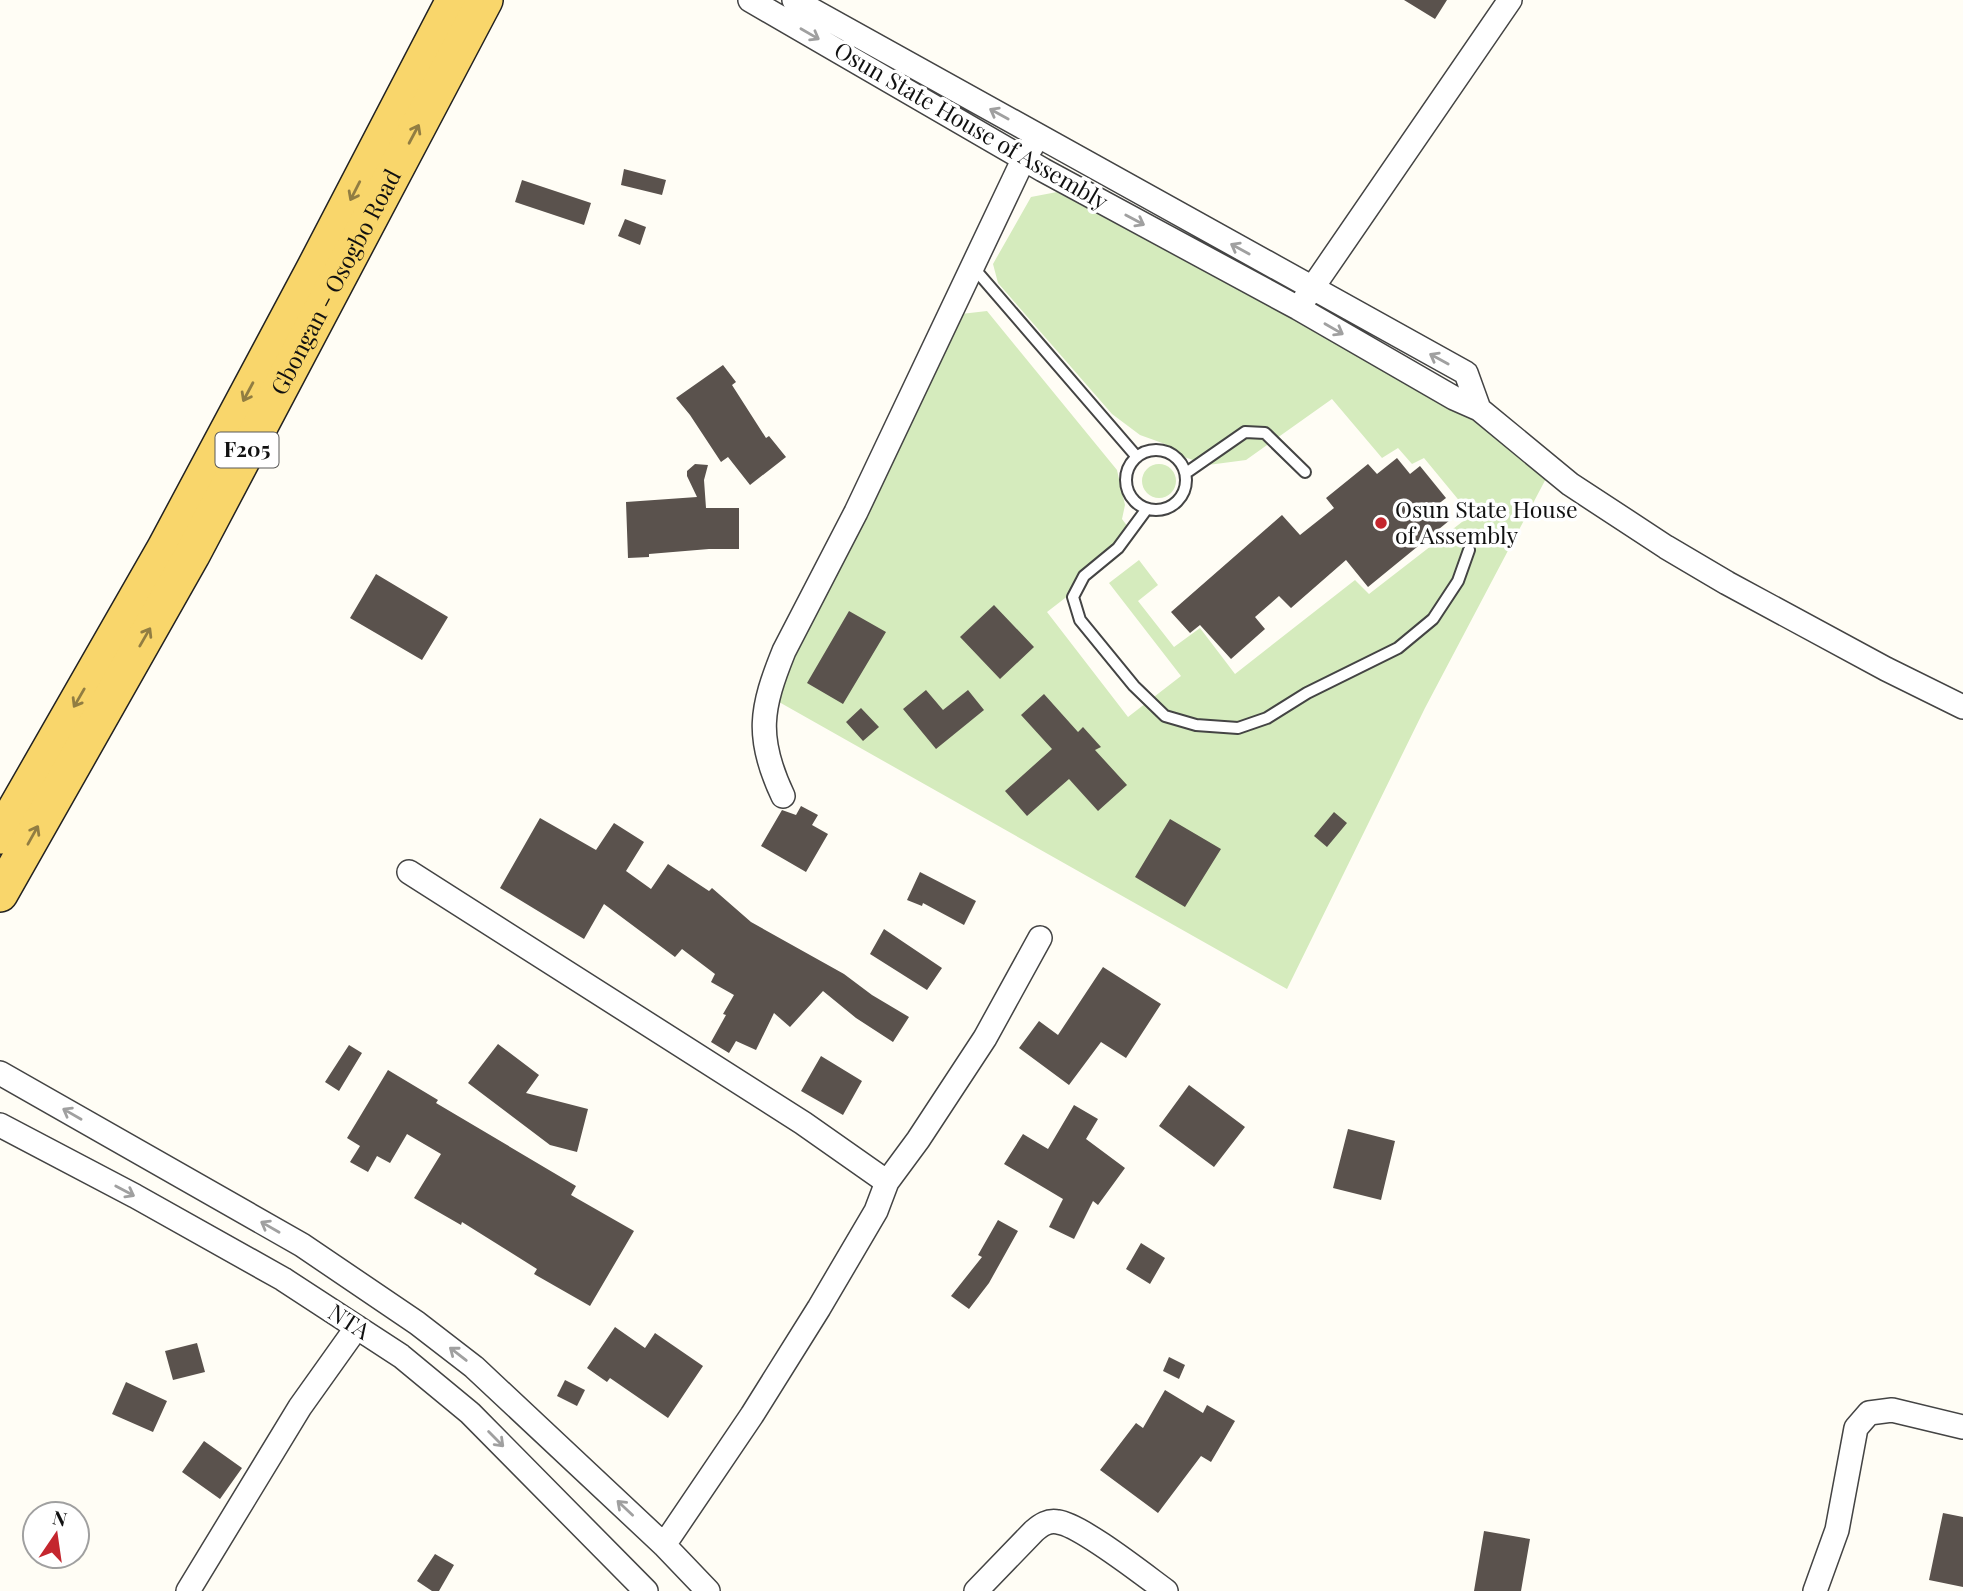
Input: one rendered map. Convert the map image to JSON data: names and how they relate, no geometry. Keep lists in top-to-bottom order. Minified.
{"streets":{"main road":["Gbongan - Osogbo Road","F205"],"street":["Osun State House of Assembly","NTA"]},"places":["Osun State House of Assembly"],"north":"top"}
